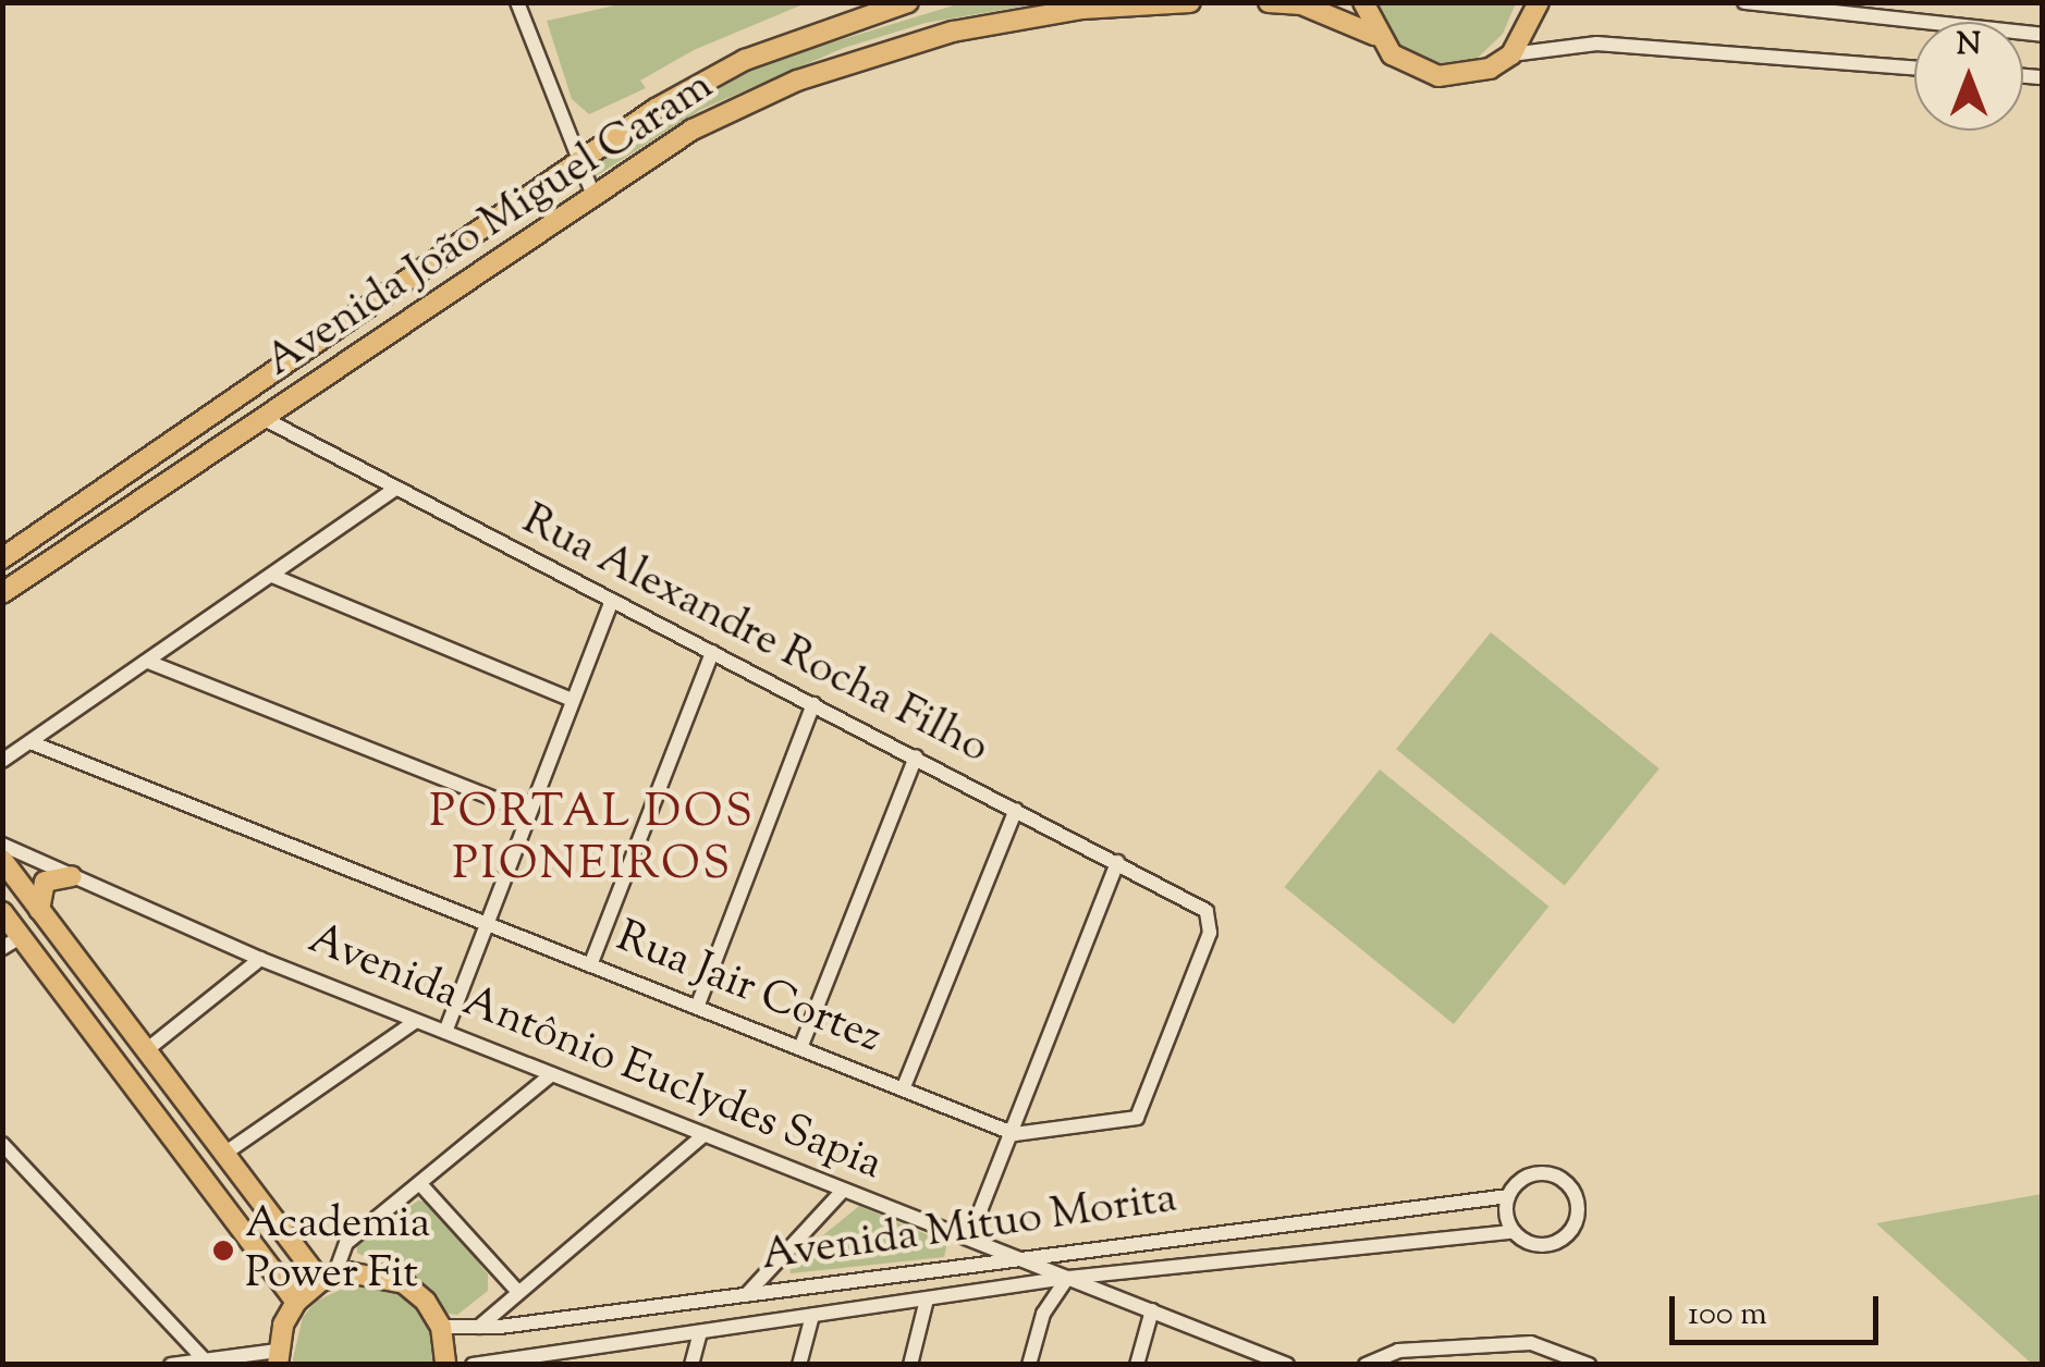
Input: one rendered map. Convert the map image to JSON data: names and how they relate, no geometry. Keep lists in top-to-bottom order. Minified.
{"streets":{"main road":["Avenida João Miguel Caram"],"street":["Rua Alexandre Rocha Filho","Rua Jair Cortez","Avenida Antônio Euclydes Sapia","Avenida Mituo Morita"]},"crossings":[["Avenida João Miguel Caram","Rua Alexandre Rocha Filho"],["Rua Alexandre Rocha Filho","Rua Jair Cortez"],["Avenida Antônio Euclydes Sapia","Avenida Mituo Morita"]],"districts":["PORTAL DOS PIONEIROS"],"places":["Academia Power Fit"],"scale_bar":"100 m","north":"top"}
